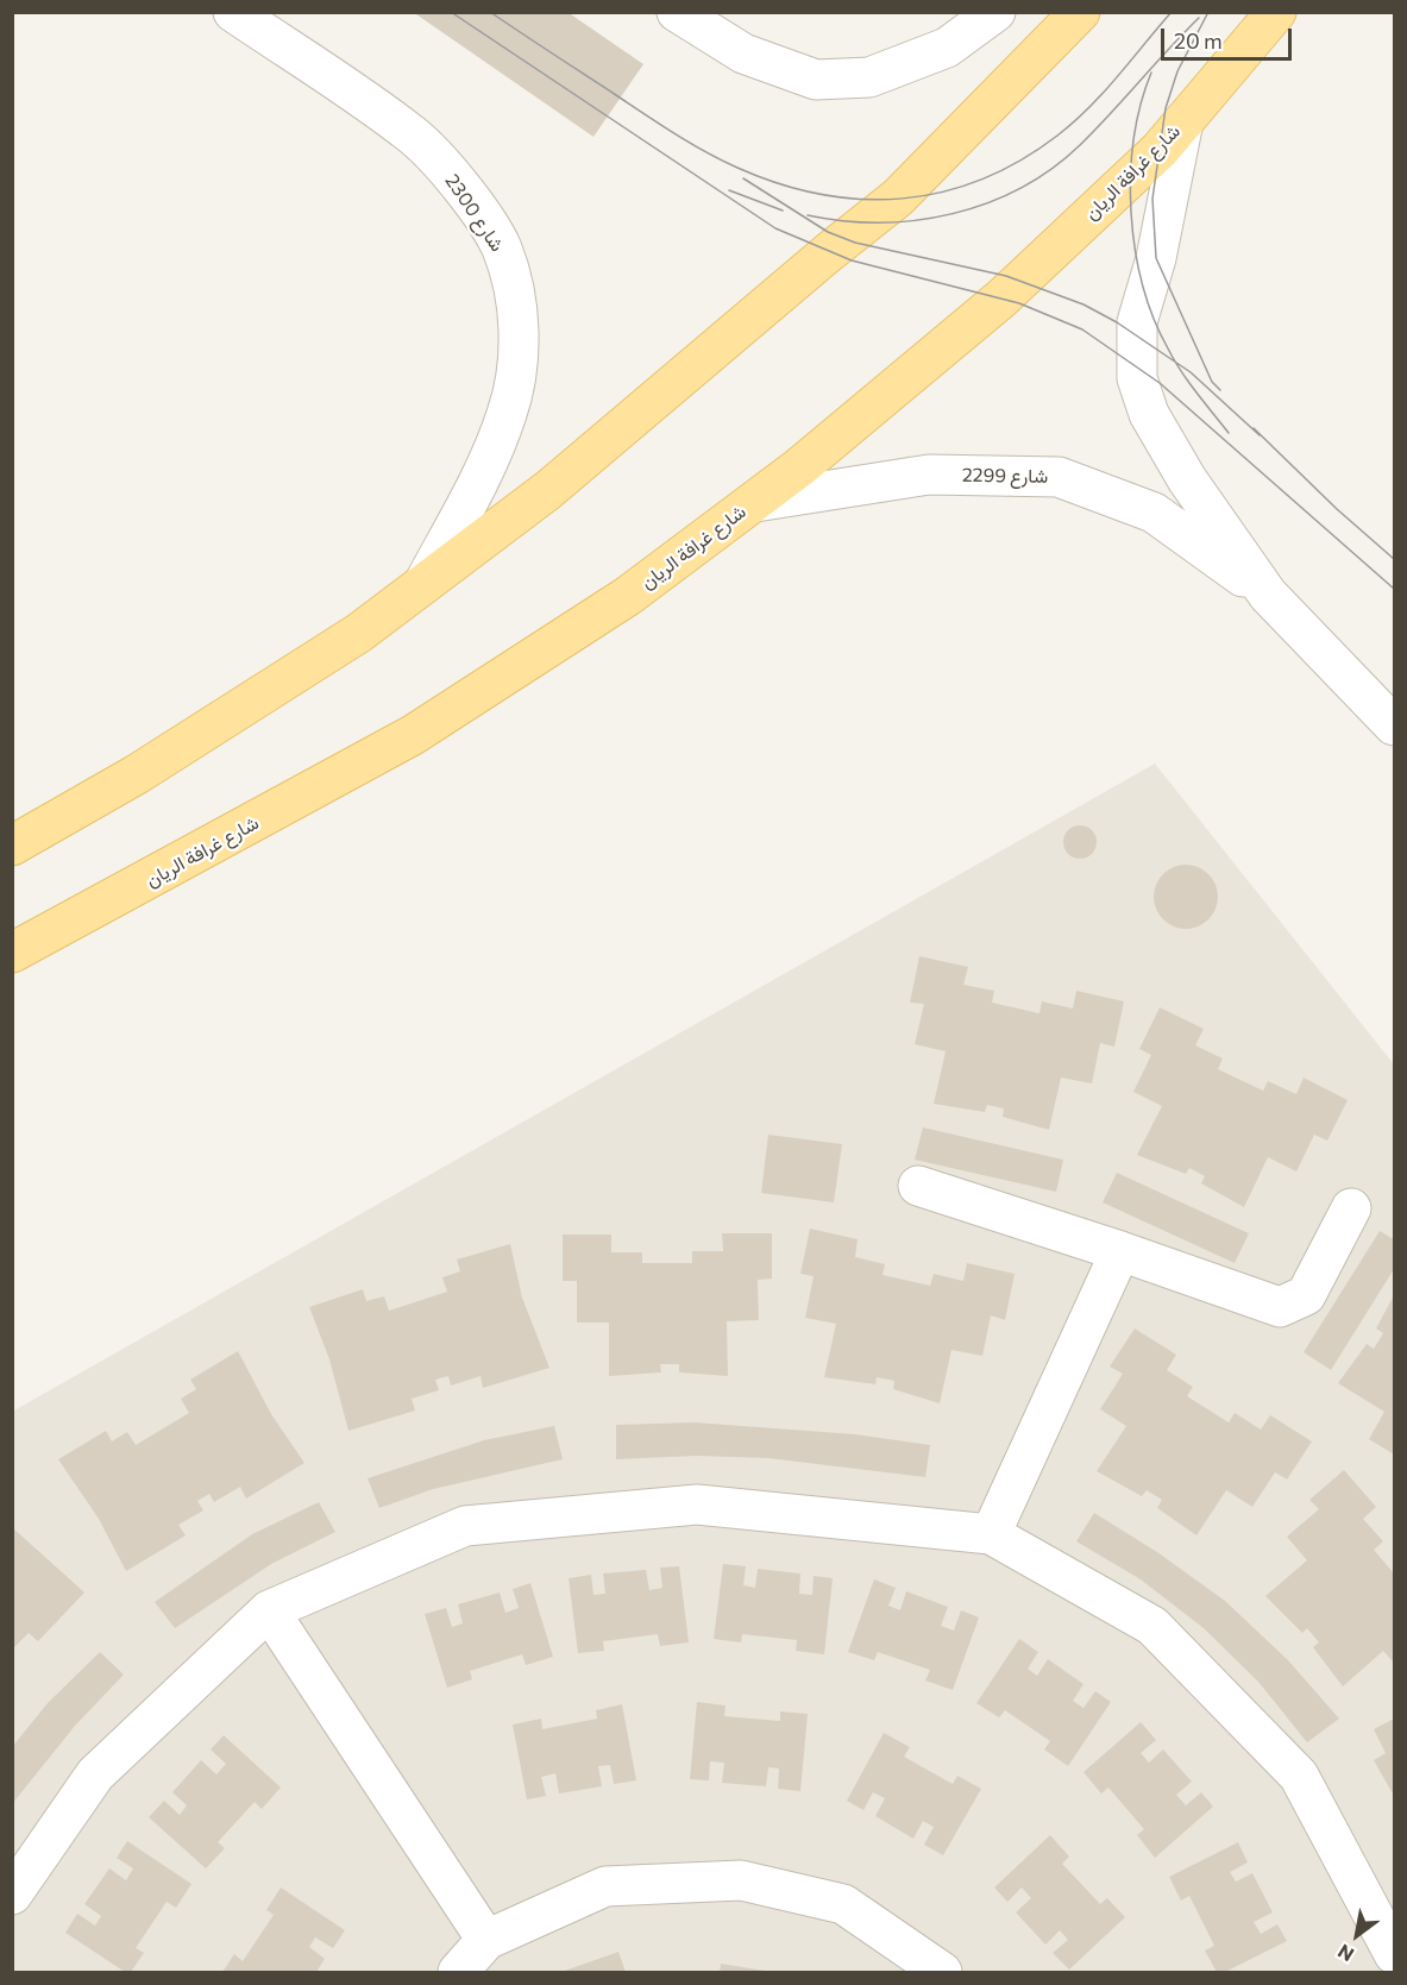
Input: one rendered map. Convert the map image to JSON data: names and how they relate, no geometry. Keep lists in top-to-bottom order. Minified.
{"streets":{"main road":["شارع غرافة الريان"],"street":["شارع 2300","شارع 2299"]},"crossings":[["شارع غرافة الريان","شارع 2299"]],"scale_bar":"20 m","north":"bottom left"}
